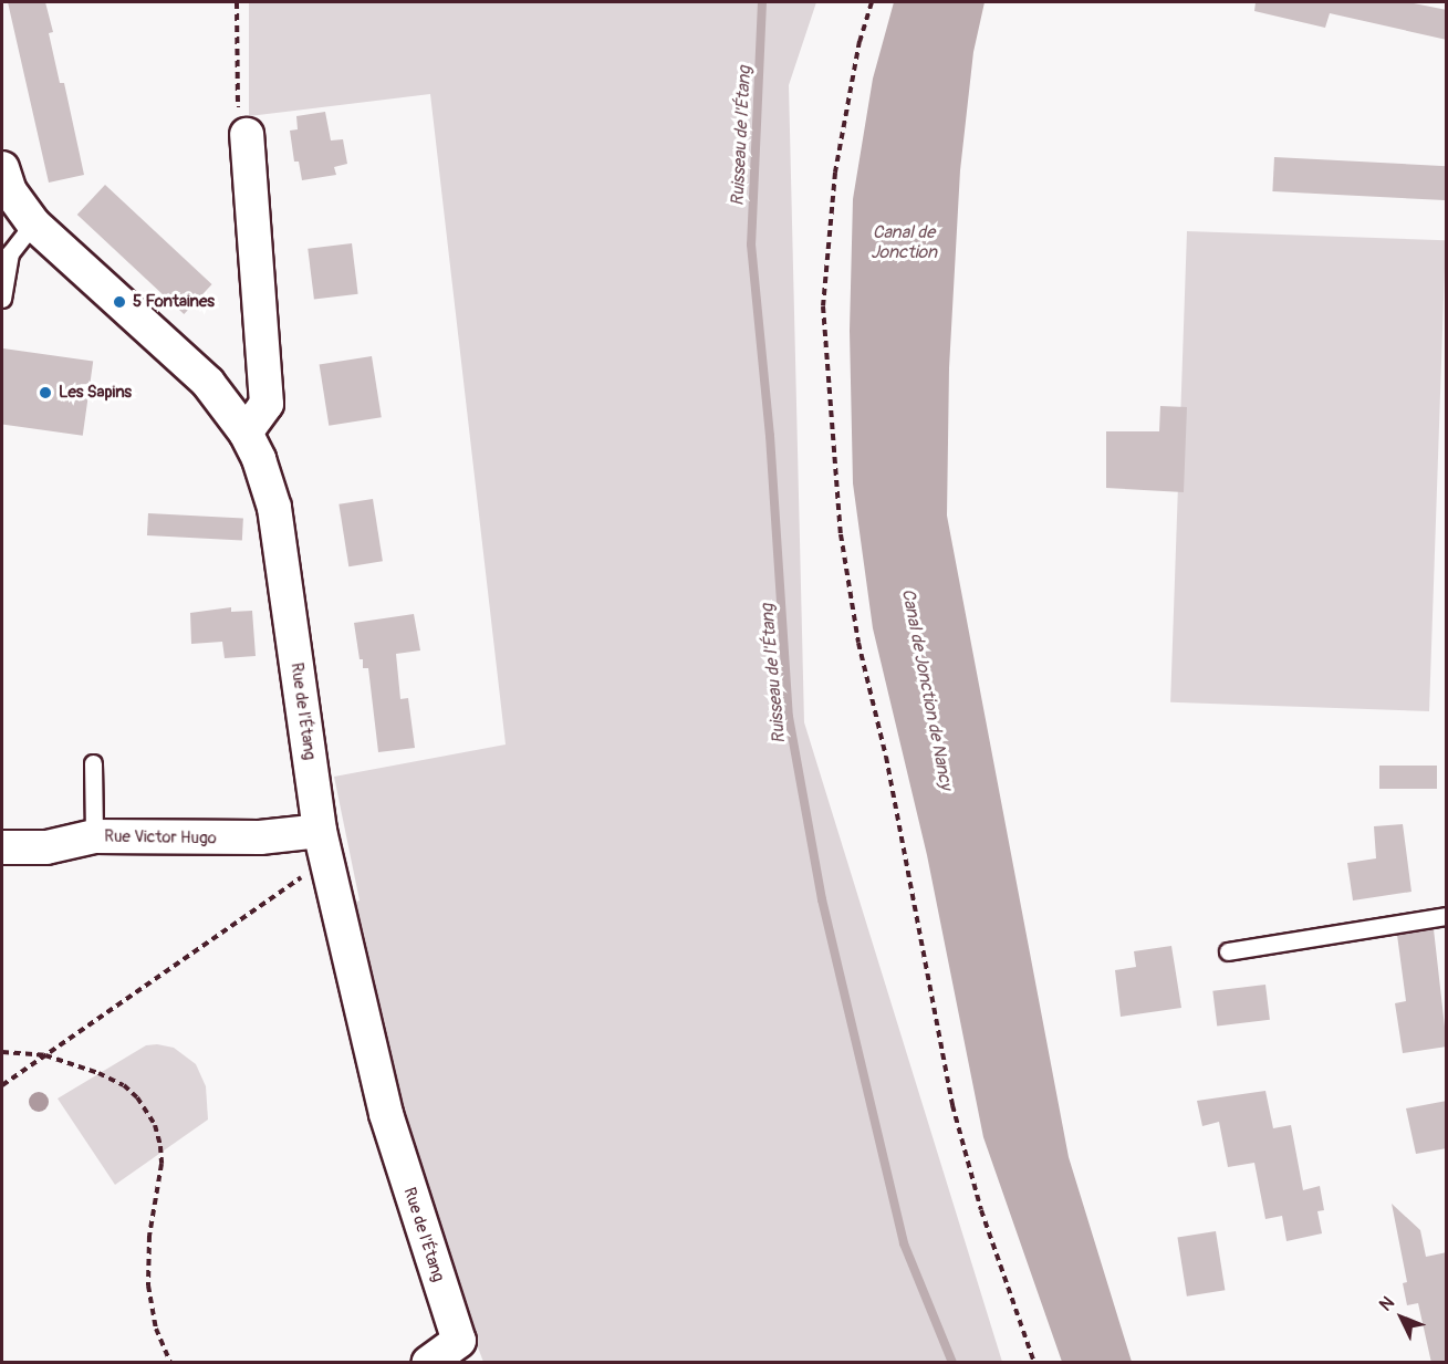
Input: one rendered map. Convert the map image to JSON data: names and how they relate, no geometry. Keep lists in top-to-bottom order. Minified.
{"streets":{"street":["Rue de l'Étang","Rue Victor Hugo"]},"crossings":[["Rue de l'Étang","Rue Victor Hugo"]],"water":["Ruisseau de l'Étang","Canal de Jonction","Canal de Jonction de Nancy"],"places":["5 Fontaines","Les Sapins"],"north":"top left"}
